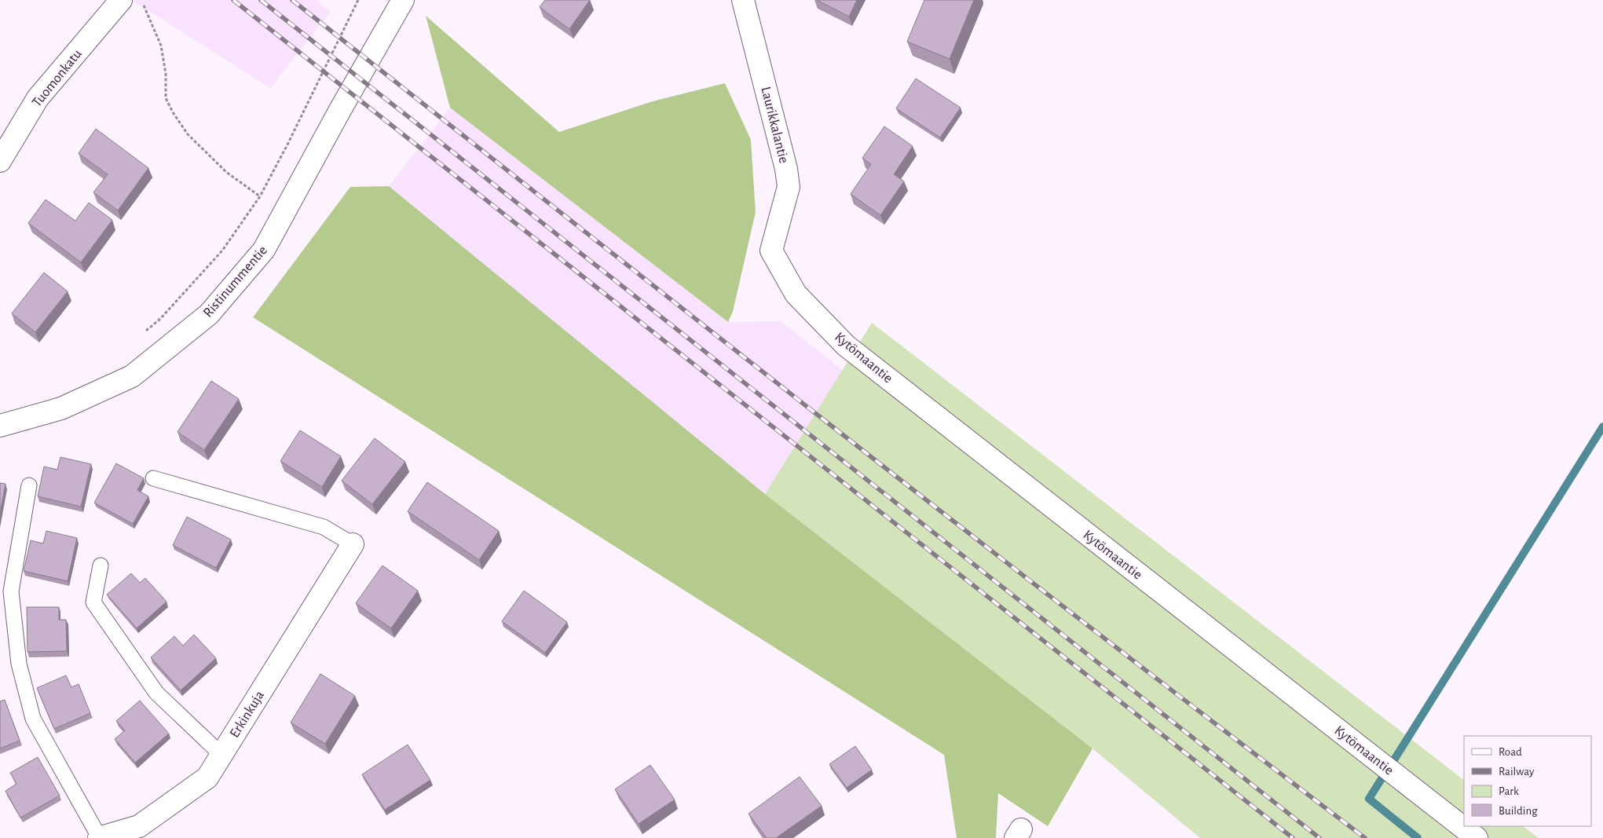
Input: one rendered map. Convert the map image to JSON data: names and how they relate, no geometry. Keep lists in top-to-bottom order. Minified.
{"streets":{"street":["Tuomonkatu","Laurikkalantie","Ristinummentie","Kytömaantie","Erkinkuja"]},"crossings":[["Laurikkalantie","Kytömaantie"]],"legend":["Road","Railway","Park","Building"]}
